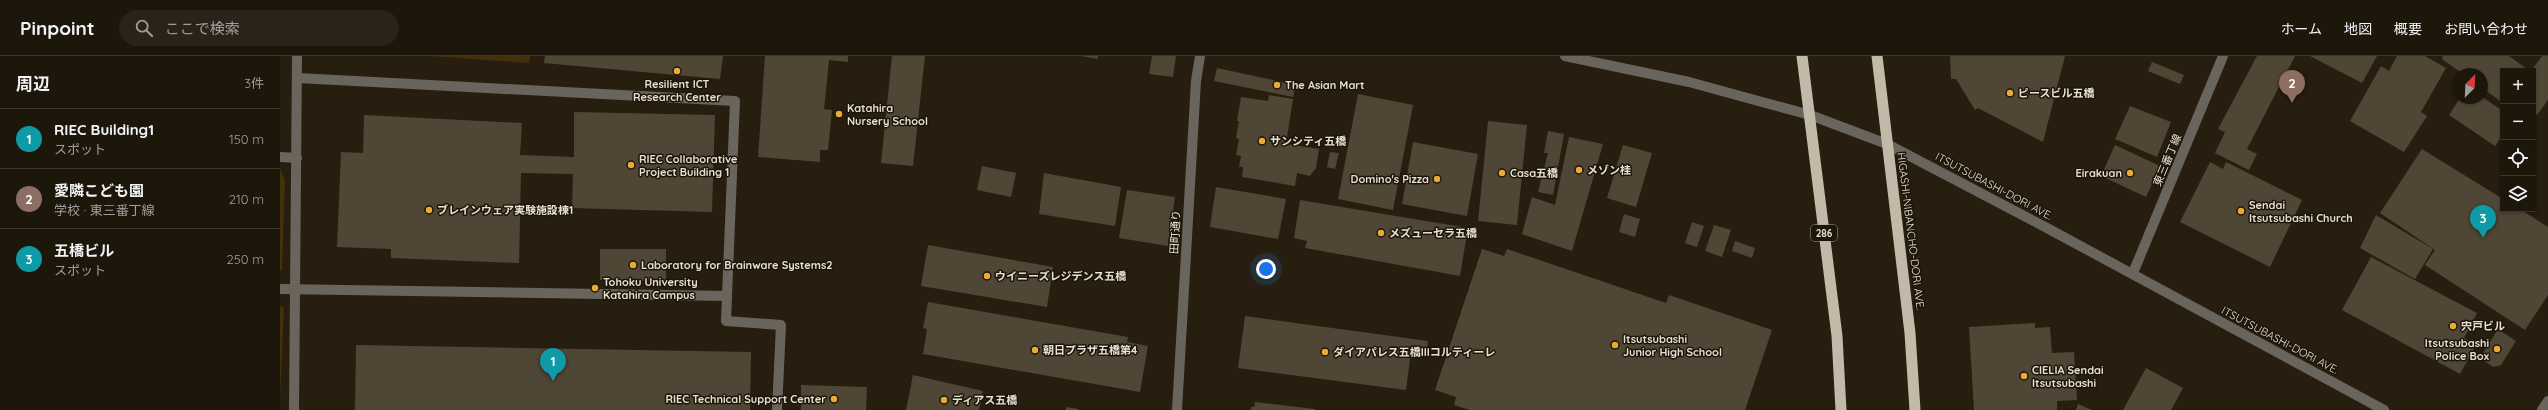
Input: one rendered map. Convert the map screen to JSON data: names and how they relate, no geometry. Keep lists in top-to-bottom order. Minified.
{"streets":{"highway":["HIGASHI-NIBANCHO-DORI AVE.","286"],"street":["東三番丁線","ITSUTSUBASHI-DORI AVE.","田町通り"]},"crossings":[["東三番丁線","ITSUTSUBASHI-DORI AVE."],["ITSUTSUBASHI-DORI AVE.","HIGASHI-NIBANCHO-DORI AVE."],["ITSUTSUBASHI-DORI AVE.","286"]],"places":["Resilient ICT Research Center","The Asian Mart","ピースビル五橋","Katahira Nursery School","サンシティ五橋","RIEC Collaborative Project Building 1","メゾン桂","Casa五橋","Eirakuan","Domino's Pizza","ブレインウェア実験施設棟1","Sendai Itsutsubashi Church","メズューセラ五橋","Laboratory for Brainware Systems2","ウイニーズレジデンス五橋","Tohoku University Katahira Campus","宍戸ビル","Itsutsubashi Junior High School","Itsutsubashi Police Box","朝日プラザ五橋第4","ダイアパレス五橋IIIコルティーレ","CIELIA Sendai Itsutsubashi","RIEC Technical Support Center","ディアス五橋"],"north":"top right","page":{"header":"Pinpoint","search":"ここで検索","nav":["ホーム","地図","概要","お問い合わせ"],"heading":["周辺","3件"],"map_buttons":["+","−"],"pins":["2","3","1"],"list":[{"mark":"1","name":"RIEC Building1","note":"スポット","value":"150 m"},{"mark":"2","name":"愛隣こども園","note":"学校 · 東三番丁線","value":"210 m"},{"mark":"3","name":"五橋ビル","note":"スポット","value":"250 m"}]}}
